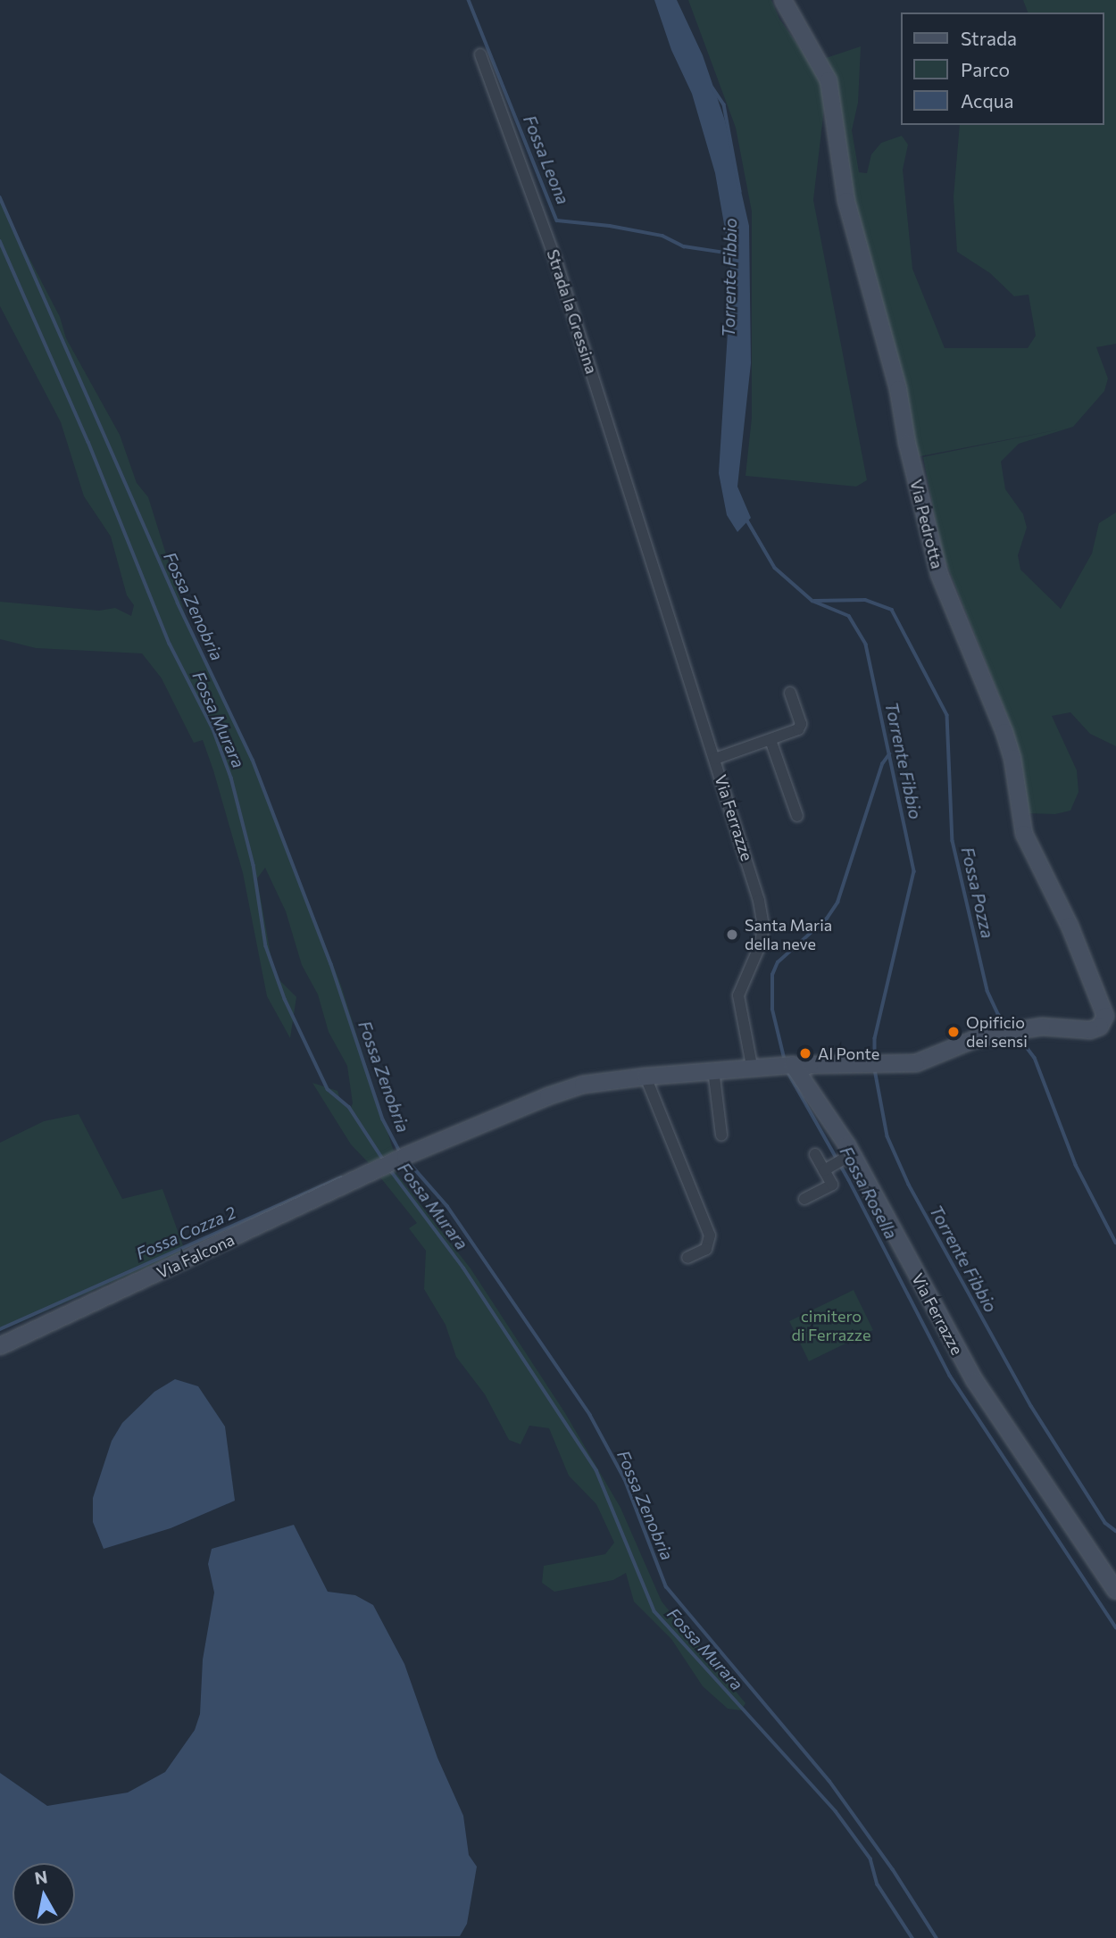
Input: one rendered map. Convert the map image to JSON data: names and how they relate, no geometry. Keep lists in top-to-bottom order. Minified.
{"streets":{"street":["Strada la Gressina","Via Pedrotta","Via Ferrazze","Via Falcona"]},"crossings":[["Strada la Gressina","Via Ferrazze"],["Via Pedrotta","Via Ferrazze"]],"water":["Fossa Leona","Torrente Fibbio","Fossa Zenobria","Fossa Murara","Fossa Pozza","Fossa Rosella","Fossa Cozza 2"],"parks":["cimitero di Ferrazze"],"places":["Santa Maria della neve","Opificio dei sensi","Al Ponte"],"legend":["Strada","Parco","Acqua"],"north":"top"}
